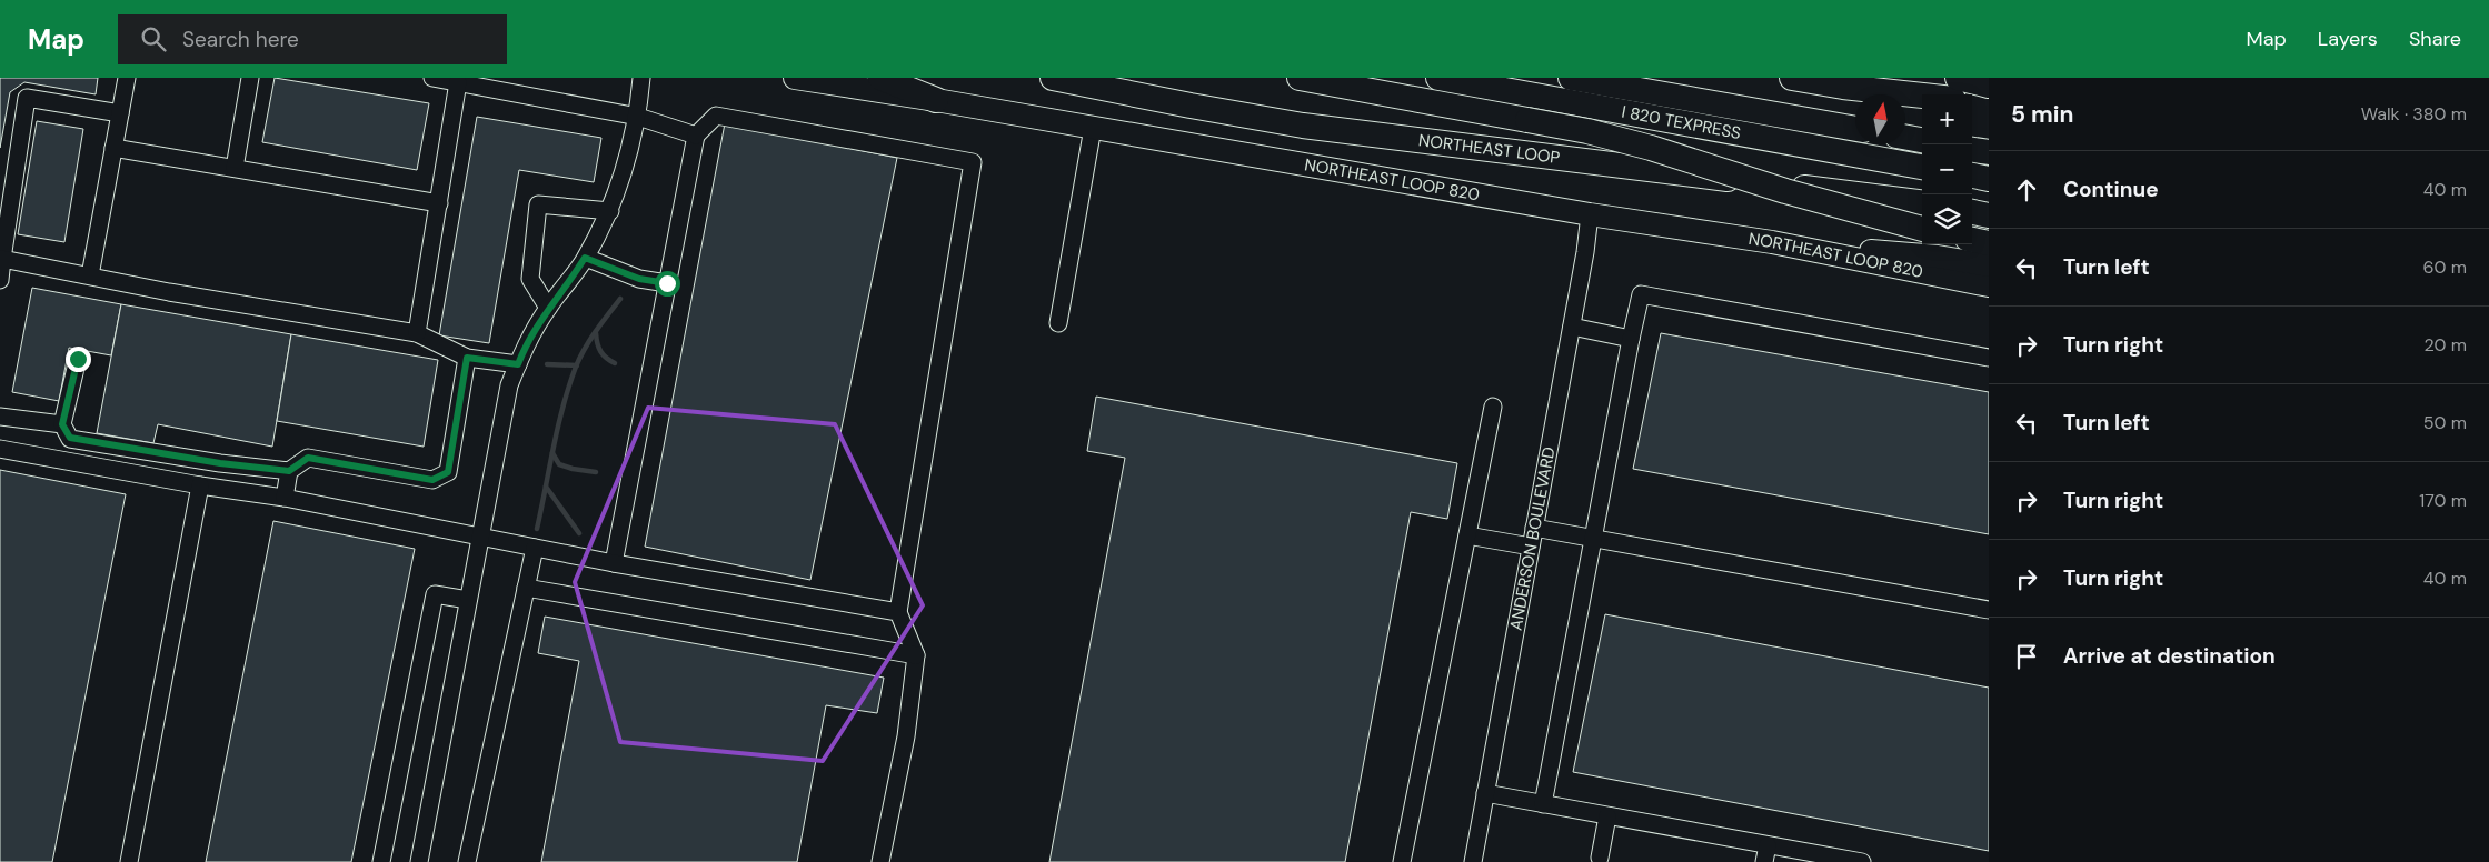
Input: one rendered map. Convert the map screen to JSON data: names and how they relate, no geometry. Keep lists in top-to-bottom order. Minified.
{"streets":{"highway":["I 820 TEXPRESS","NORTHEAST LOOP"],"main road":["NORTHEAST LOOP 820"],"street":["ANDERSON BOULEVARD"]},"crossings":[["NORTHEAST LOOP 820","ANDERSON BOULEVARD"]],"north":"top","page":{"header":"Map","search":"Search here","nav":["Map","Layers","Share"],"heading":["5 min","Walk · 380 m"],"map_buttons":["+","−"],"list":[["Continue","40 m"],["Turn left","60 m"],["Turn right","20 m"],["Turn left","50 m"],["Turn right","170 m"],["Turn right","40 m"],"Arrive at destination"]}}
